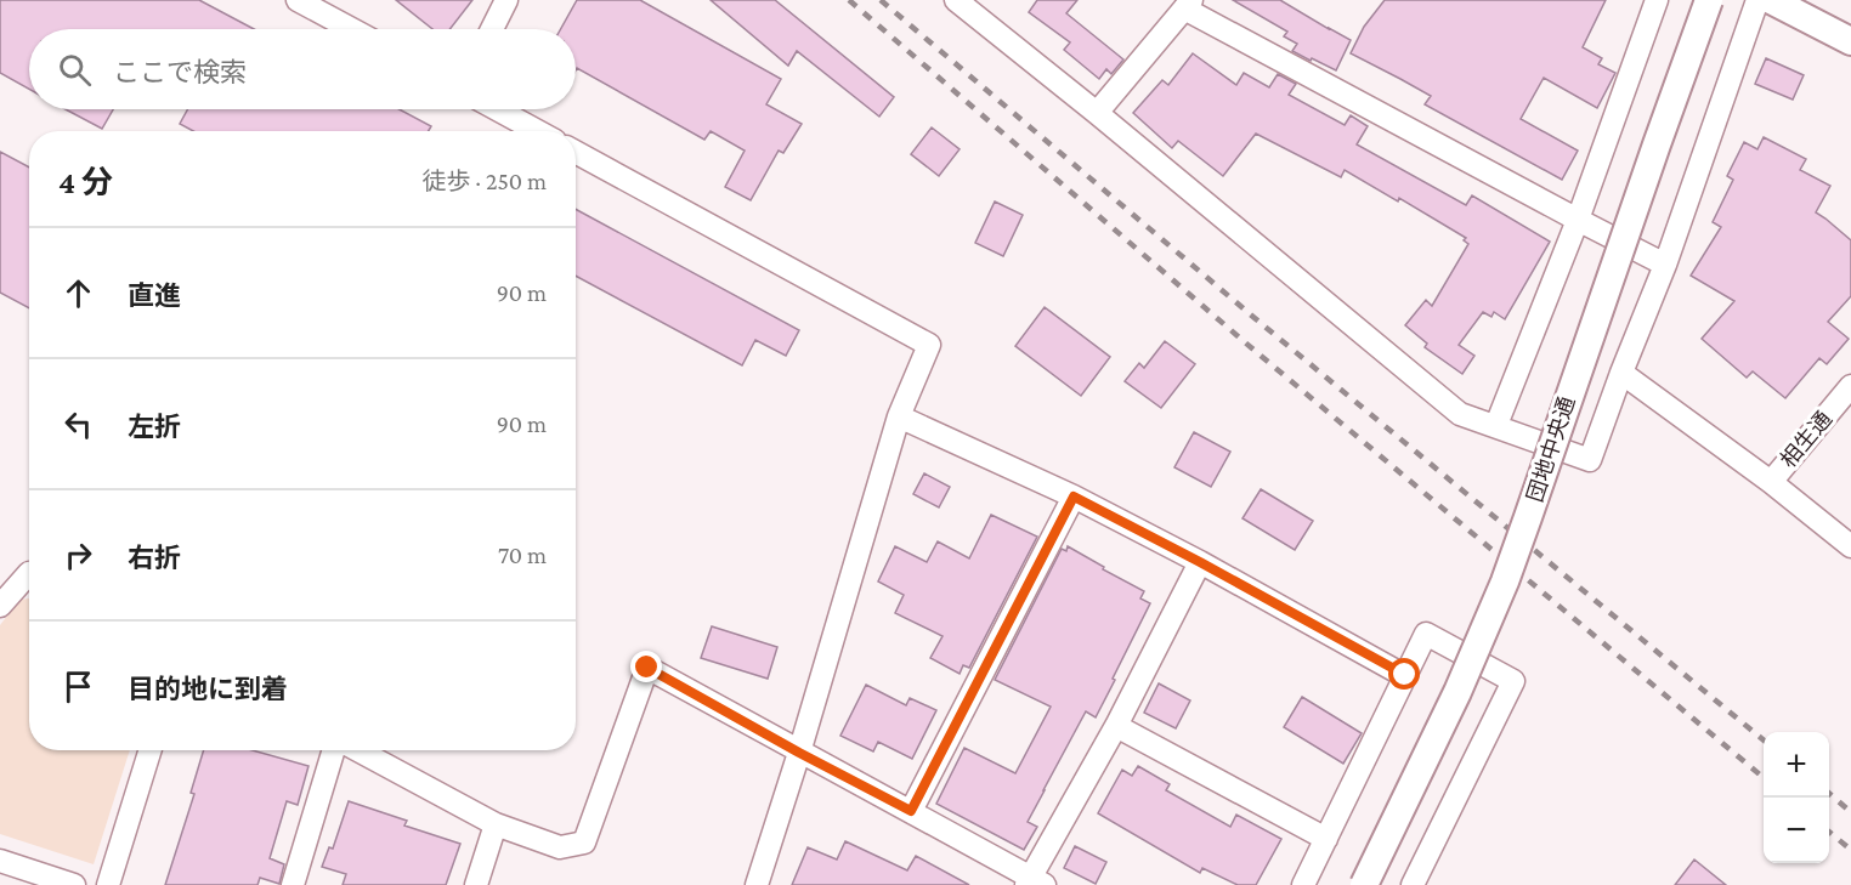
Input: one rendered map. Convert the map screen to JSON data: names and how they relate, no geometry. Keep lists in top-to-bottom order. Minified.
{"streets":{"street":["相生通","団地中央通"]},"page":{"search":"ここで検索","heading":["4 分","徒歩 · 250 m"],"list":[["直進","90 m"],["左折","90 m"],["右折","70 m"],"目的地に到着"],"map_buttons":["+","−"]}}
